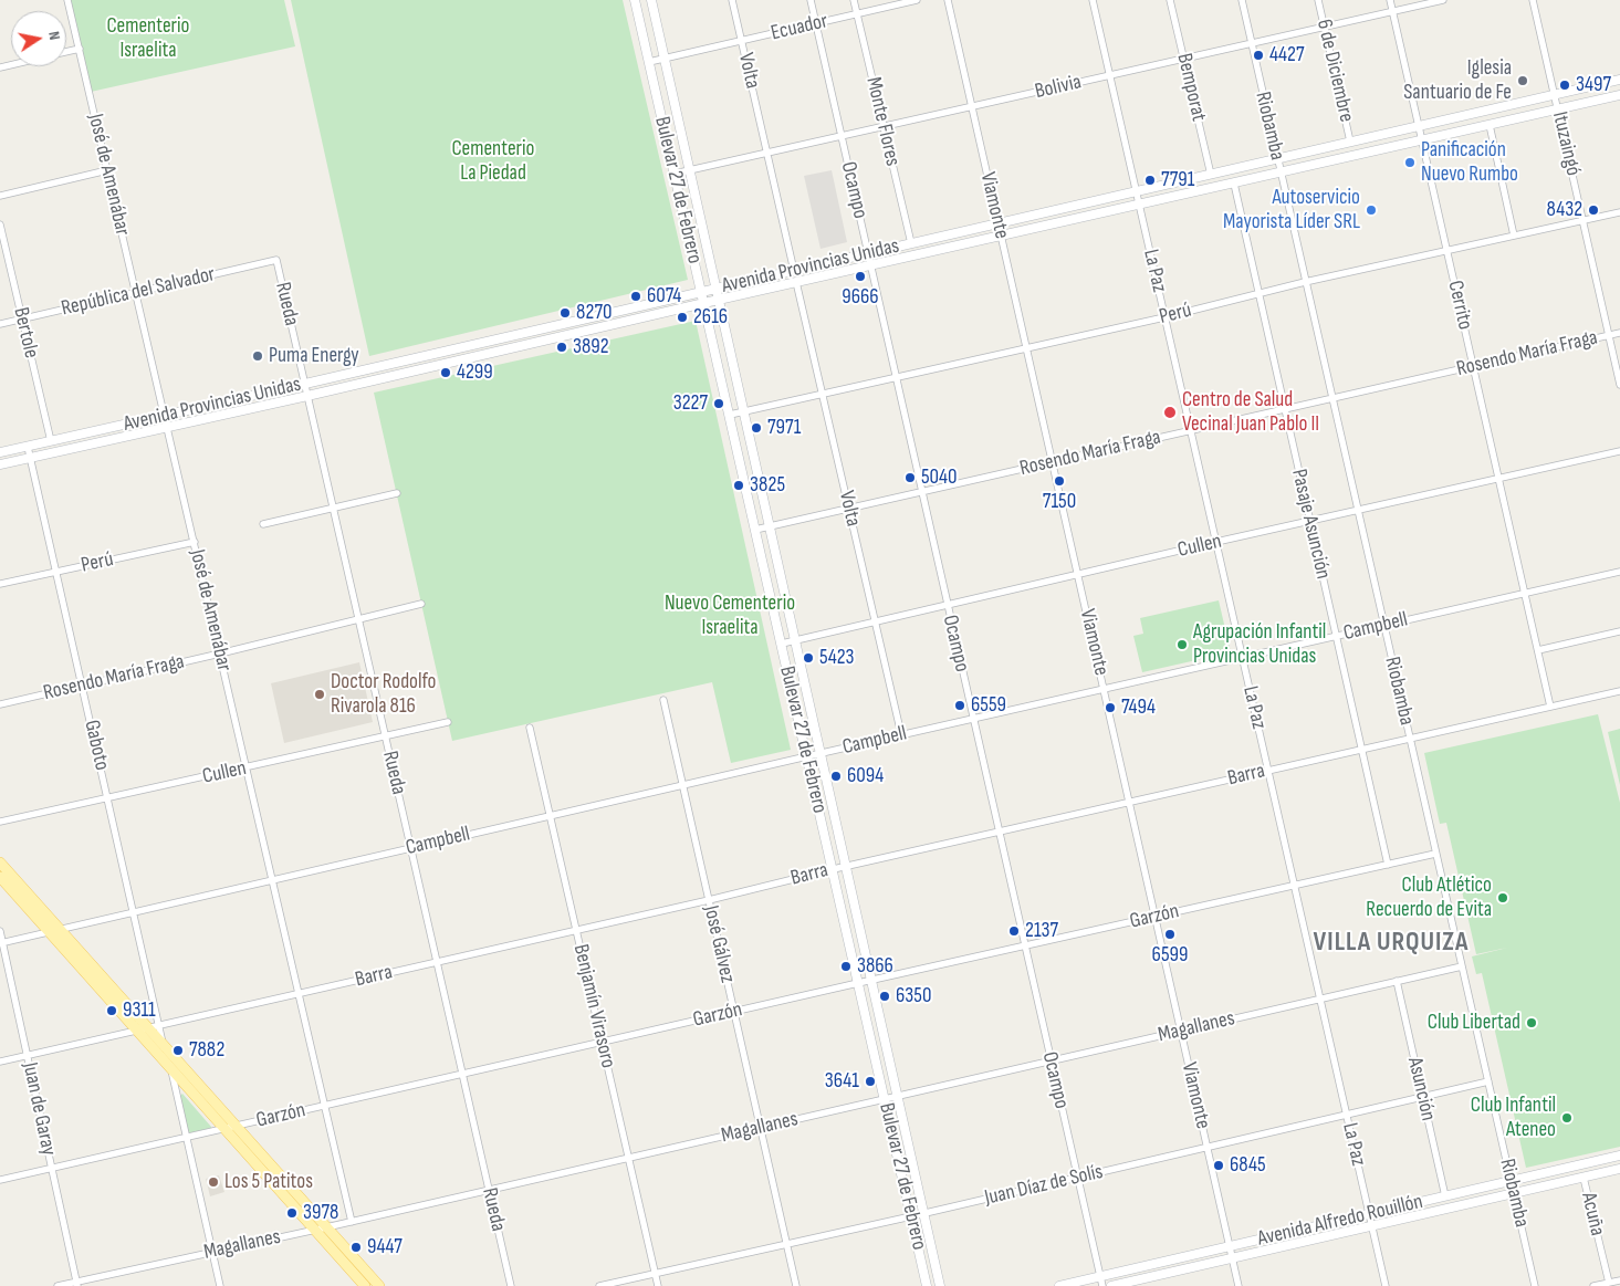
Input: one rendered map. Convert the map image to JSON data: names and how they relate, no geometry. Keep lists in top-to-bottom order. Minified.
{"streets":{"main road":["Bulevar 27 de Febrero","Avenida Provincias Unidas","Avenida Alfredo Rouillón"],"street":["Ecuador","Volta","6 de Diciembre","Bolivia","Bemporat","Monte Flores","Riobamba","Ituzaingó","José de Amenábar","Ocampo","Viamonte","La Paz","República del Salvador","Rueda","Cerrito","Perú","Bertole","Rosendo María Fraga","Pasaje Asunción","Cullen","Campbell","Gaboto","Barra","Garzón","José Gálvez","Benjamín Virasoro","Magallanes","Asunción","Juan de Garay","Juan Díaz de Solís","Acuña"]},"crossings":[["Ecuador","Volta"],["Ecuador","Monte Flores"],["Ecuador","Bulevar 27 de Febrero"],["Ecuador","Ocampo"],["Volta","Bolivia"],["Volta","Avenida Provincias Unidas"],["Volta","Perú"],["Volta","Rosendo María Fraga"],["Volta","Cullen"],["Volta","Campbell"],["6 de Diciembre","Bolivia"],["6 de Diciembre","Avenida Provincias Unidas"],["Bolivia","Bemporat"],["Bolivia","Monte Flores"],["Bolivia","Riobamba"],["Bolivia","Bulevar 27 de Febrero"],["Bolivia","Ocampo"],["Bolivia","Viamonte"],["Bolivia","La Paz"],["Bolivia","Cerrito"],["Bemporat","Avenida Provincias Unidas"],["Monte Flores","Avenida Provincias Unidas"],["Riobamba","Avenida Provincias Unidas"],["Riobamba","Perú"],["Riobamba","Rosendo María Fraga"],["Riobamba","Cullen"],["Riobamba","Campbell"],["Riobamba","Barra"],["Riobamba","Garzón"],["Riobamba","Magallanes"],["Riobamba","Juan Díaz de Solís"],["Riobamba","Avenida Alfredo Rouillón"],["Ituzaingó","Avenida Provincias Unidas"],["Ituzaingó","Perú"],["Ituzaingó","Rosendo María Fraga"],["José de Amenábar","Avenida Provincias Unidas"],["José de Amenábar","República del Salvador"],["José de Amenábar","Perú"],["José de Amenábar","Rosendo María Fraga"],["José de Amenábar","Cullen"],["José de Amenábar","Campbell"],["José de Amenábar","Barra"],["José de Amenábar","Garzón"],["José de Amenábar","Magallanes"],["Bulevar 27 de Febrero","Avenida Provincias Unidas"],["Bulevar 27 de Febrero","Perú"],["Bulevar 27 de Febrero","Rosendo María Fraga"],["Bulevar 27 de Febrero","Cullen"],["Bulevar 27 de Febrero","Campbell"],["Bulevar 27 de Febrero","Barra"],["Bulevar 27 de Febrero","Garzón"],["Bulevar 27 de Febrero","Magallanes"],["Bulevar 27 de Febrero","Juan Díaz de Solís"],["Ocampo","Avenida Provincias Unidas"],["Ocampo","Perú"],["Ocampo","Rosendo María Fraga"],["Ocampo","Cullen"],["Ocampo","Campbell"],["Ocampo","Barra"],["Ocampo","Garzón"],["Ocampo","Magallanes"],["Ocampo","Juan Díaz de Solís"],["Ocampo","Avenida Alfredo Rouillón"],["Viamonte","Avenida Provincias Unidas"],["Viamonte","Perú"],["Viamonte","Rosendo María Fraga"],["Viamonte","Cullen"],["Viamonte","Campbell"],["Viamonte","Barra"],["Viamonte","Garzón"],["Viamonte","Magallanes"],["Viamonte","Juan Díaz de Solís"],["Viamonte","Avenida Alfredo Rouillón"],["Avenida Provincias Unidas","La Paz"],["Avenida Provincias Unidas","Rueda"],["Avenida Provincias Unidas","Cerrito"],["Avenida Provincias Unidas","Bertole"],["Avenida Provincias Unidas","Pasaje Asunción"],["Avenida Provincias Unidas","Gaboto"],["La Paz","Perú"],["La Paz","Rosendo María Fraga"],["La Paz","Cullen"],["La Paz","Campbell"],["La Paz","Barra"],["La Paz","Garzón"],["La Paz","Magallanes"],["La Paz","Juan Díaz de Solís"],["La Paz","Avenida Alfredo Rouillón"],["República del Salvador","Rueda"],["República del Salvador","Bertole"],["Rueda","Rosendo María Fraga"],["Rueda","Cullen"],["Rueda","Campbell"],["Rueda","Barra"],["Rueda","Garzón"],["Rueda","Magallanes"],["Cerrito","Perú"],["Cerrito","Rosendo María Fraga"],["Cerrito","Cullen"],["Cerrito","Campbell"],["Cerrito","Barra"],["Perú","Pasaje Asunción"],["Perú","Gaboto"],["Rosendo María Fraga","Pasaje Asunción"],["Rosendo María Fraga","Gaboto"],["Pasaje Asunción","Cullen"],["Pasaje Asunción","Campbell"],["Pasaje Asunción","Barra"],["Pasaje Asunción","Garzón"],["Cullen","Gaboto"],["Campbell","Gaboto"],["Campbell","José Gálvez"],["Campbell","Benjamín Virasoro"],["Campbell","Juan de Garay"],["Gaboto","Barra"],["Barra","José Gálvez"],["Barra","Benjamín Virasoro"],["Barra","Juan de Garay"],["Garzón","José Gálvez"],["Garzón","Benjamín Virasoro"],["Garzón","Juan de Garay"],["José Gálvez","Magallanes"],["José Gálvez","Juan Díaz de Solís"],["Benjamín Virasoro","Magallanes"],["Benjamín Virasoro","Juan Díaz de Solís"],["Magallanes","Asunción"],["Magallanes","Juan de Garay"],["Asunción","Juan Díaz de Solís"],["Asunción","Avenida Alfredo Rouillón"],["Acuña","Avenida Alfredo Rouillón"]],"districts":["VILLA URQUIZA"],"parks":["Cementerio Israelita","Cementerio La Piedad","Nuevo Cementerio Israelita"],"places":["4427","Iglesia Santuario de Fe","3497","Panificación Nuevo Rumbo","7791","Autoservicio Mayorista Líder SRL","8432","9666","6074","8270","2616","3892","Puma Energy","4299","3227","Centro de Salud Vecinal Juan Pablo II","7971","5040","7150","3825","Agrupación Infantil Provincias Unidas","5423","Doctor Rodolfo Rivarola 816","6559","7494","6094","Club Atlético Recuerdo de Evita","2137","6599","3866","6350","9311","Club Libertad","7882","3641","Club Infantil Ateneo","6845","Los 5 Patitos","3978","9447"],"north":"right"}
